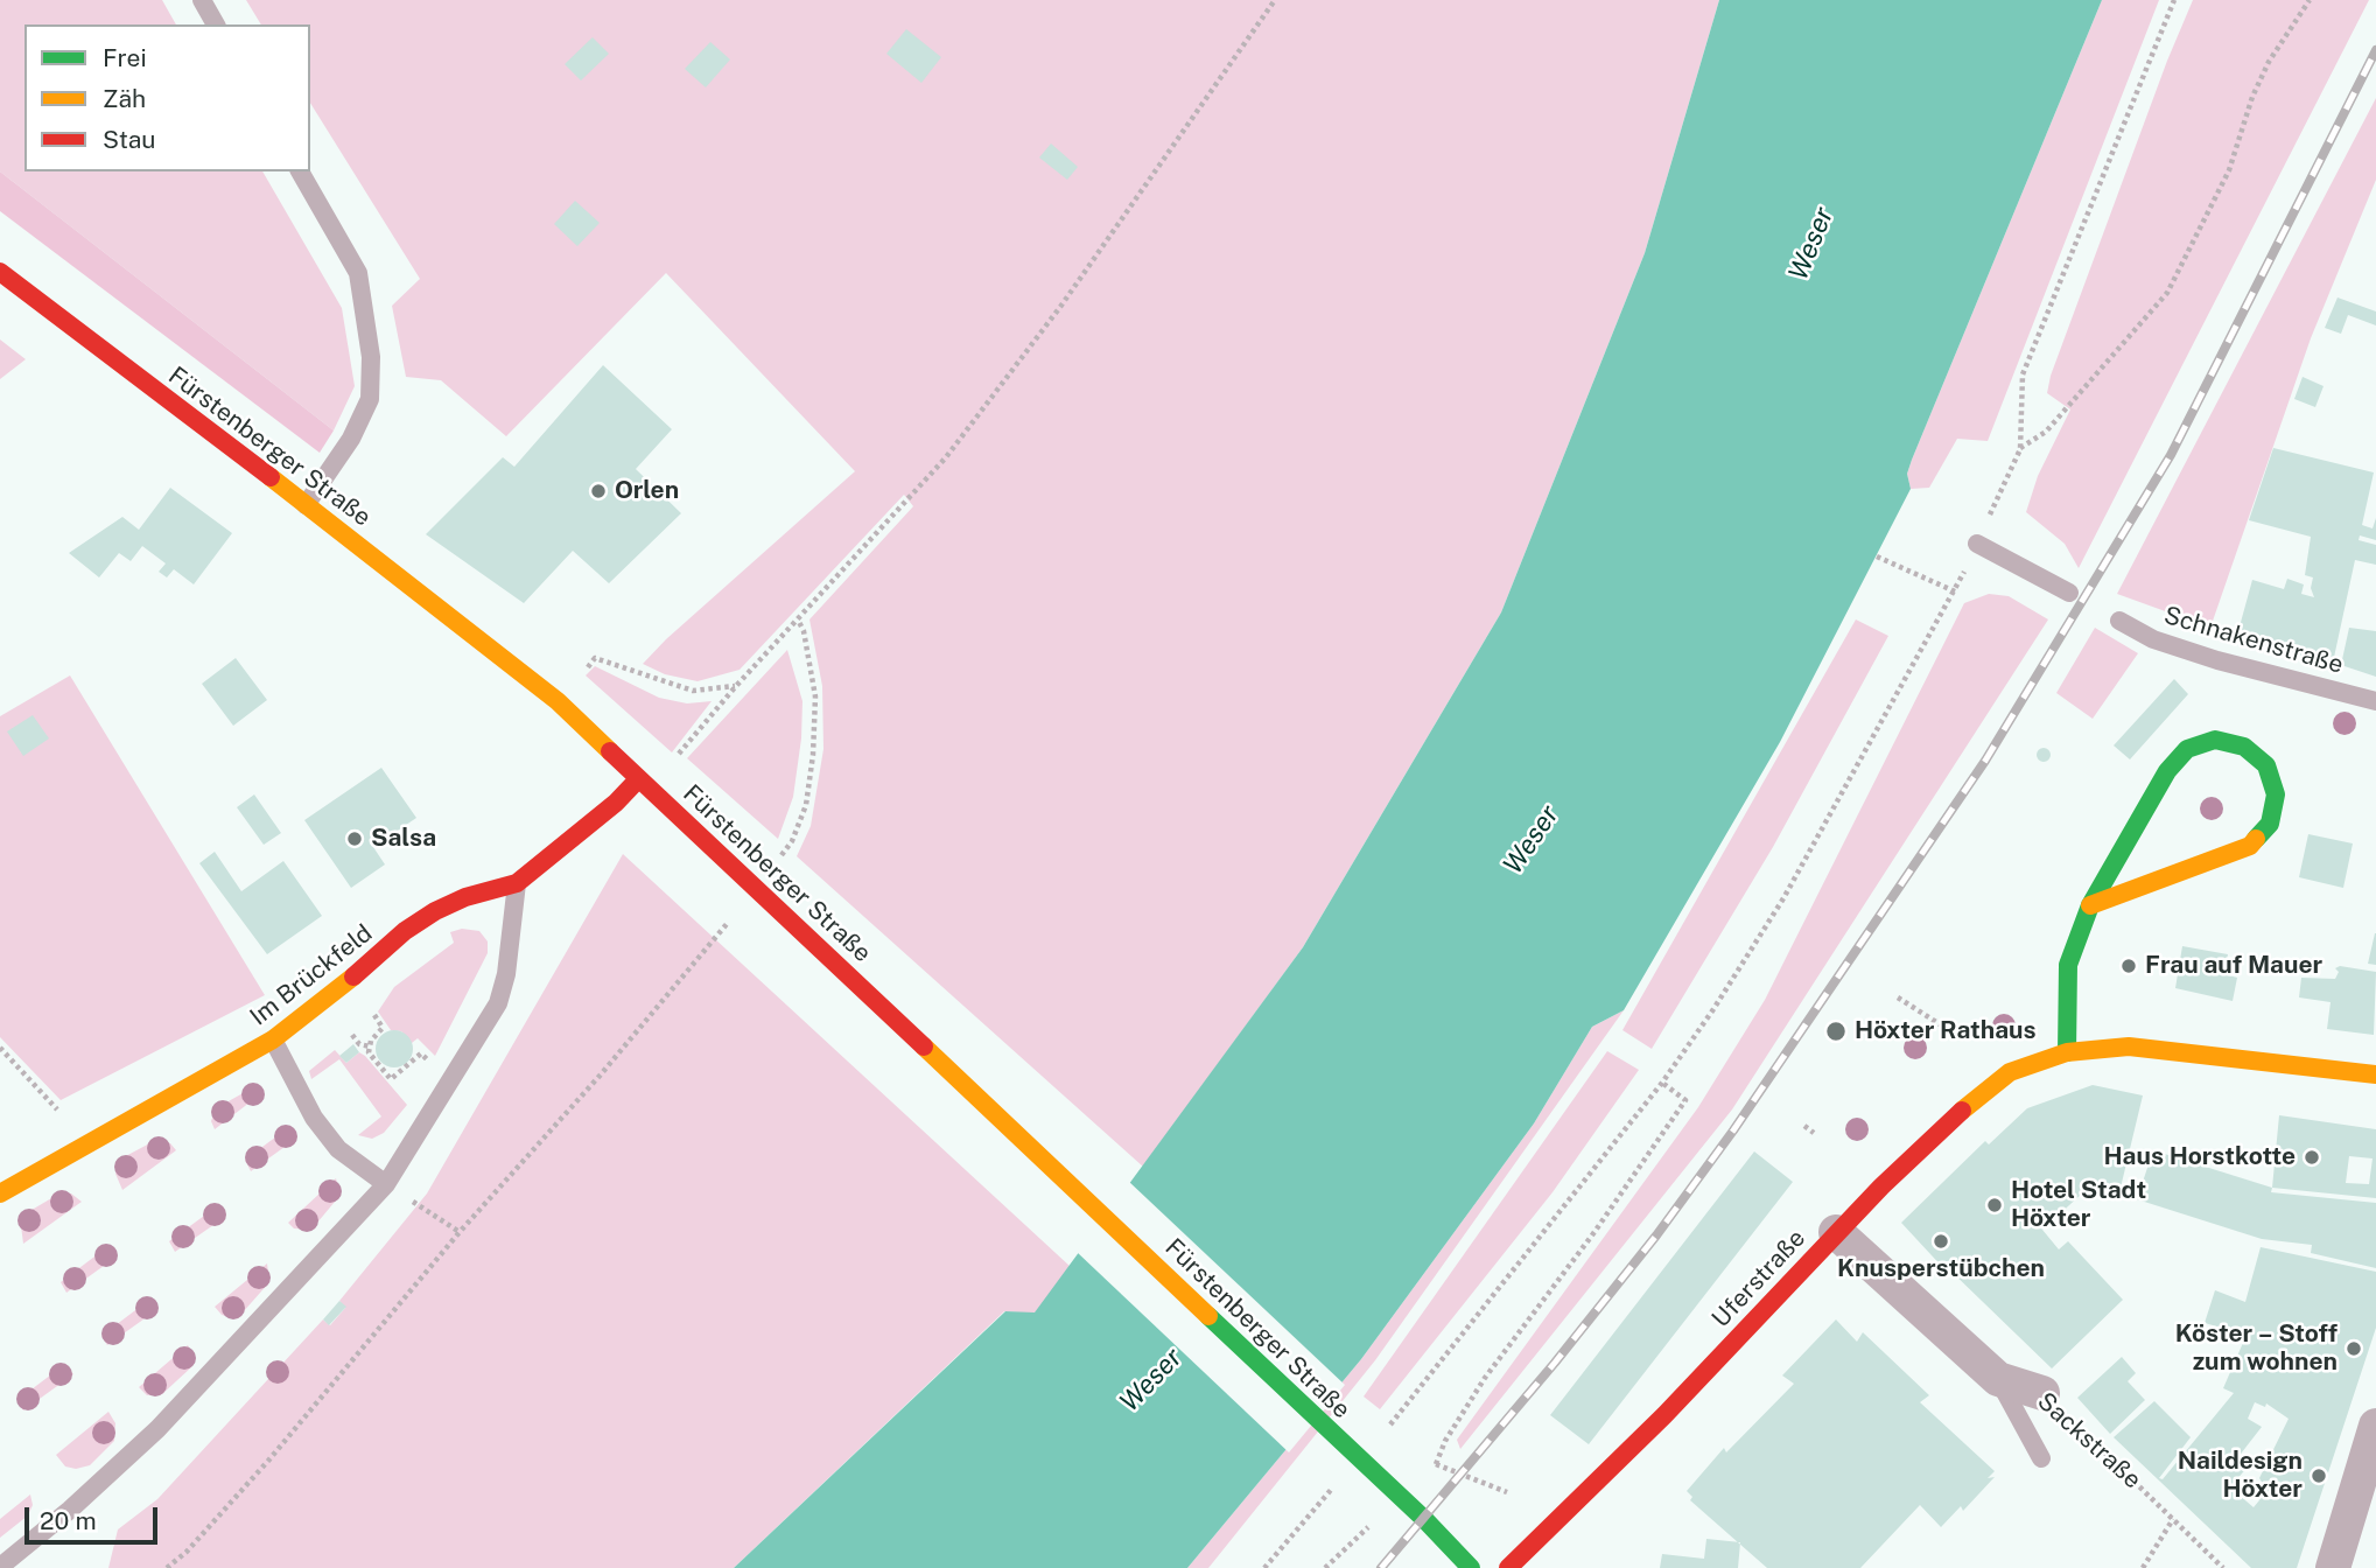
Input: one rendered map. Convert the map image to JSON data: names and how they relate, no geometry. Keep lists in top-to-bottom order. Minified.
{"streets":{"main road":["Fürstenberger Straße","Im Brückfeld","Uferstraße"],"street":["Sackstraße"],"lane":["Schnakenstraße"]},"crossings":[["Fürstenberger Straße","Im Brückfeld"],["Uferstraße","Sackstraße"]],"water":["Weser"],"places":["Orlen","Salsa","Frau auf Mauer","Höxter Rathaus","Haus Horstkotte","Hotel Stadt Höxter","Knusperstübchen","Köster – Stoff zum wohnen","Naildesign Höxter"],"legend":["Frei","Zäh","Stau"],"scale_bar":"20 m"}
